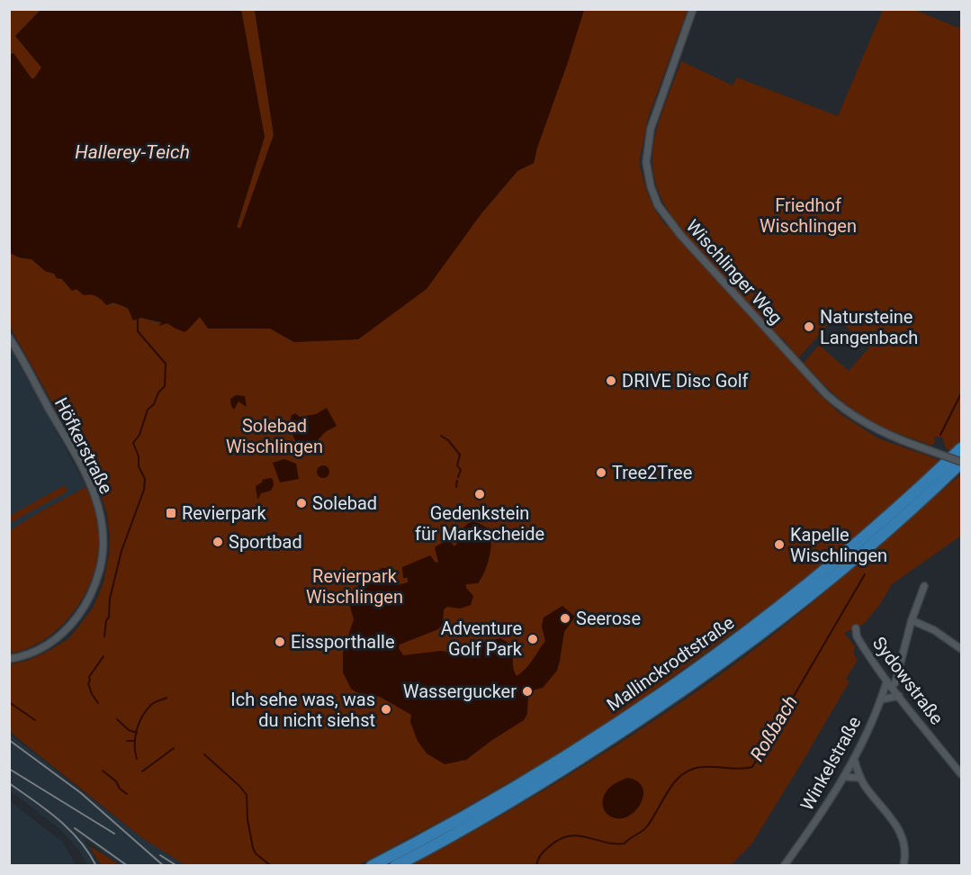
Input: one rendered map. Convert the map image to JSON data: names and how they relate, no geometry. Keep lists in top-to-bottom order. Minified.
{"streets":{"highway":["Mallinckrodtstraße"],"street":["Wischlinger Weg","Höfkerstraße","Sydowstraße","Winkelstraße"]},"crossings":[["Wischlinger Weg","Mallinckrodtstraße"],["Sydowstraße","Winkelstraße"]],"water":["Hallerey-Teich","Roßbach"],"parks":["Friedhof Wischlingen","Solebad Wischlingen","Revierpark Wischlingen"],"places":{"other":["Natursteine Langenbach","DRIVE Disc Golf","Tree2Tree","Gedenkstein für Markscheide","Solebad","Sportbad","Kapelle Wischlingen","Seerose","Adventure Golf Park","Eissporthalle","Wassergucker","Ich sehe was, was du nicht siehst"],"transit":["Revierpark"]}}
